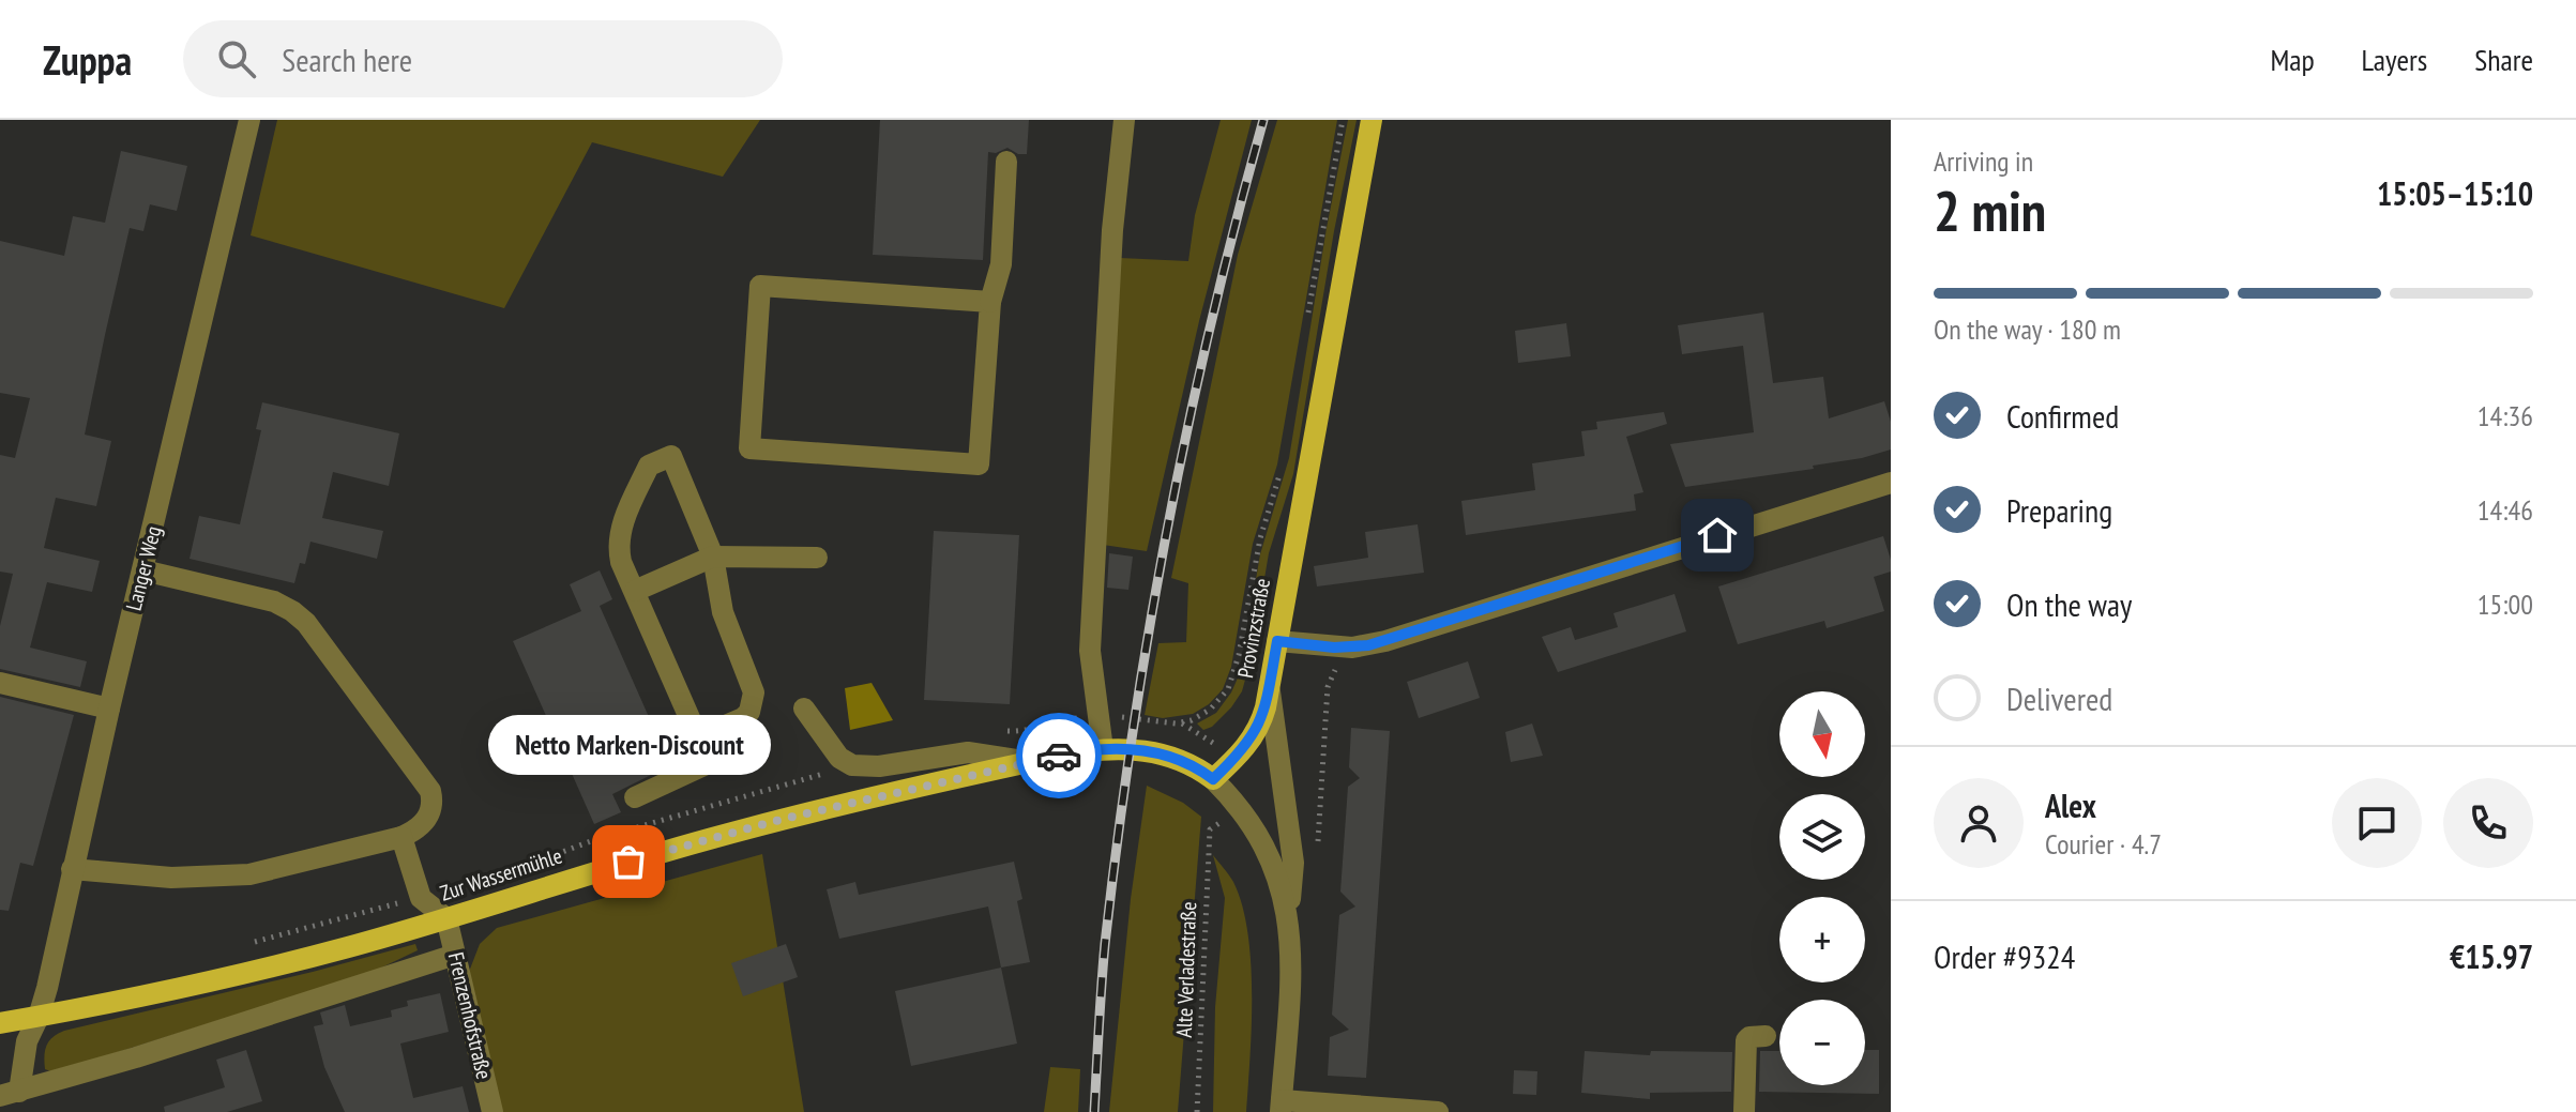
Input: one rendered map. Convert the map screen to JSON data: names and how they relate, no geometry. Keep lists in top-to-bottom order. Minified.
{"streets":{"main road":["Provinzstraße","Zur Wassermühle"],"street":["Langer Weg","Frenzenhofstraße"],"path":["Alte Verladestraße"]},"crossings":[["Langer Weg","Zur Wassermühle"],["Provinzstraße","Zur Wassermühle"],["Zur Wassermühle","Frenzenhofstraße"]],"places":["Netto Marken-Discount"],"north":"bottom","page":{"header":"Zuppa","search":"Search here","nav":["Map","Layers","Share"],"heading":["2 min","Arriving in","15:05–15:10"],"panel":["Alex","Courier · 4.7","Order #9324","€15.97"],"bar":"On the way · 180 m","list":[["Confirmed","14:36"],["Preparing","14:46"],["On the way","15:00"],"Delivered"],"map_buttons":["+","−"],"bubble":"Netto Marken-Discount"}}
